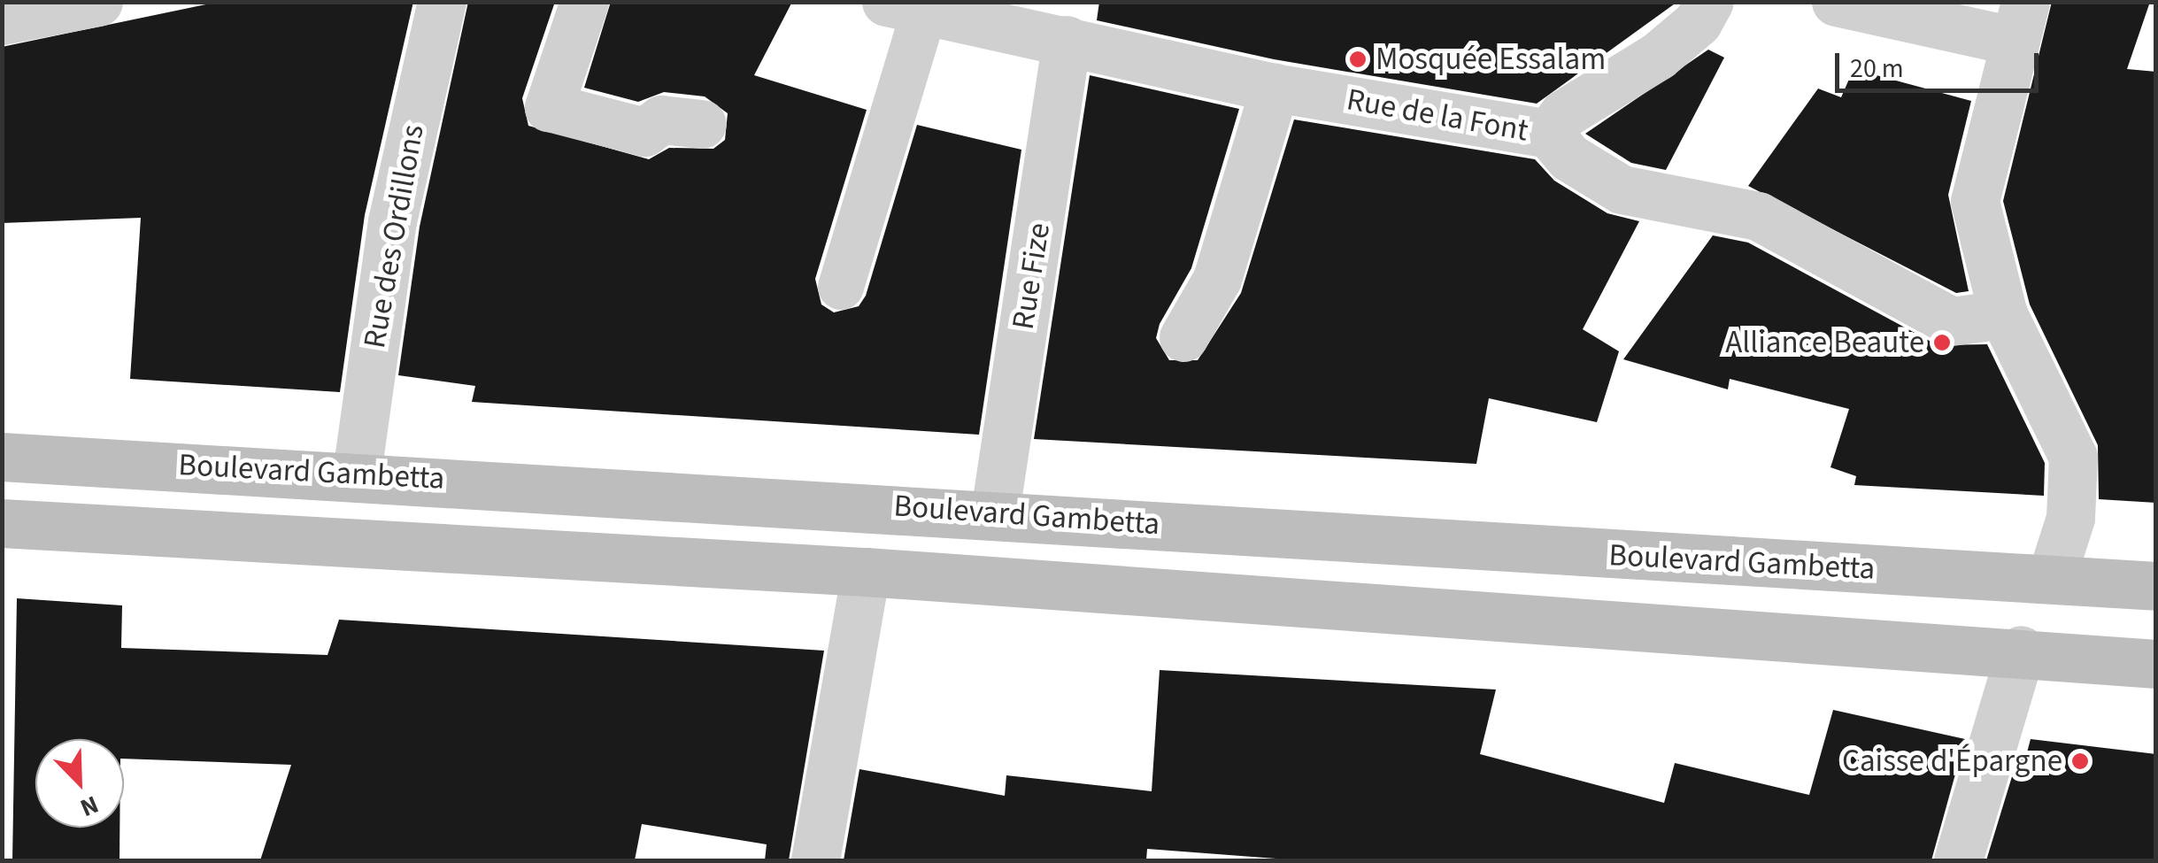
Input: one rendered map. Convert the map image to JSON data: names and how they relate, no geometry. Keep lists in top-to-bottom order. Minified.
{"streets":{"main road":["Boulevard Gambetta"],"street":["Rue de la Font","Rue des Ordillons","Rue Fize"]},"crossings":[["Rue de la Font","Rue Fize"],["Rue des Ordillons","Boulevard Gambetta"],["Rue Fize","Boulevard Gambetta"]],"places":["Mosquée Essalam","Alliance Beaute","Caisse d'Épargne"],"scale_bar":"20 m","north":"bottom right"}
